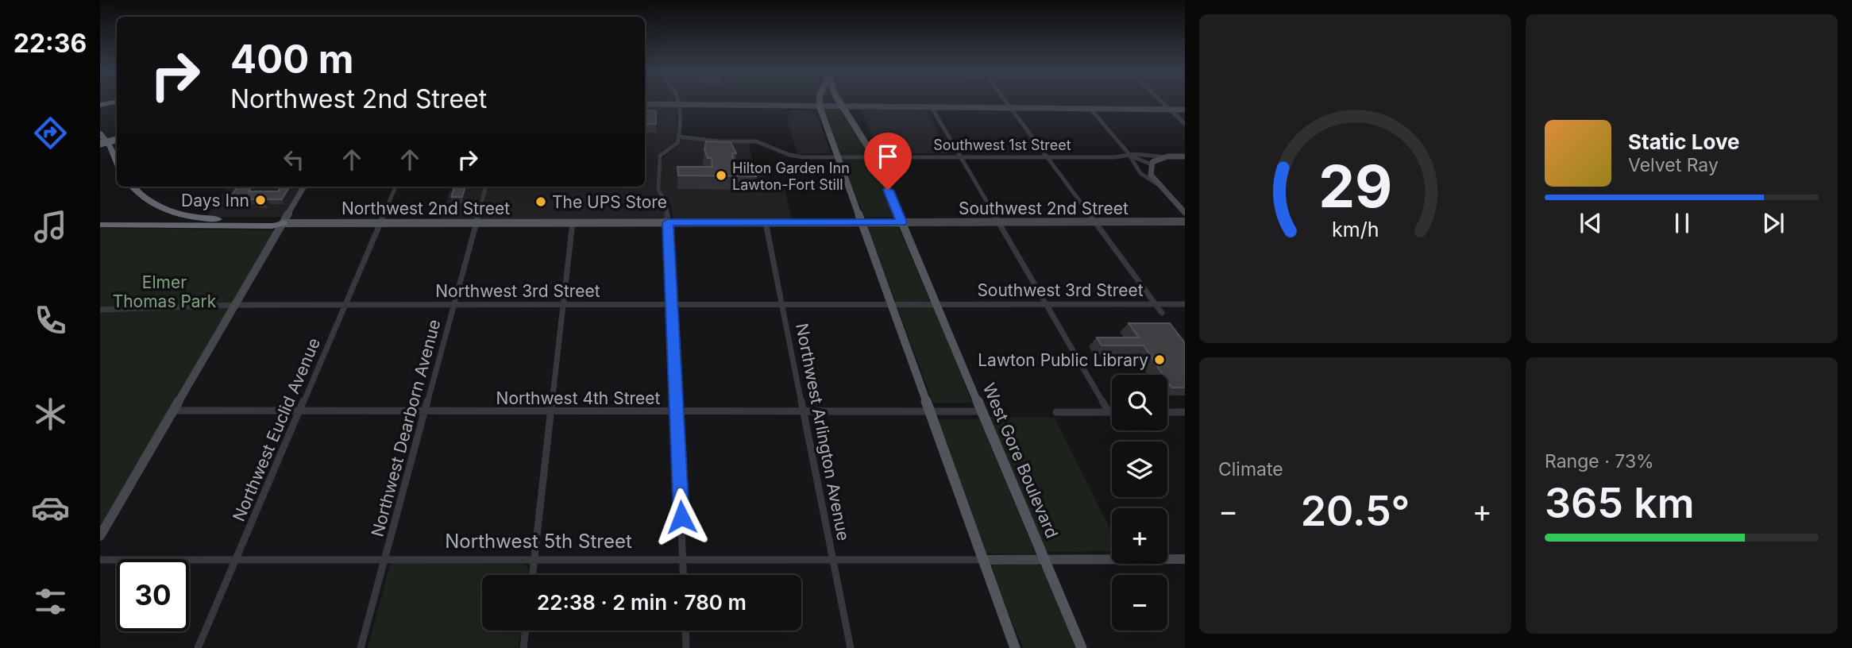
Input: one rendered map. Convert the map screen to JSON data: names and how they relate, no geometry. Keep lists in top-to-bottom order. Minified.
{"streets":{"main road":["Northwest 2nd Street","West Gore Boulevard"],"street":["Southwest 1st Street","Southwest 2nd Street","Southwest 3rd Street","Northwest 3rd Street","Northwest 4th Street","Northwest Dearborn Avenue","Northwest Euclid Avenue","Northwest Arlington Avenue","Northwest 5th Street"]},"crossings":[["Southwest 1st Street","West Gore Boulevard"],["Northwest 2nd Street","Southwest 2nd Street"],["Northwest 2nd Street","Northwest Dearborn Avenue"],["Northwest 2nd Street","Northwest Euclid Avenue"],["Northwest 2nd Street","Northwest Arlington Avenue"],["Northwest 2nd Street","West Gore Boulevard"],["Southwest 2nd Street","West Gore Boulevard"],["Southwest 3rd Street","Northwest 3rd Street"],["Southwest 3rd Street","West Gore Boulevard"],["Northwest 3rd Street","Northwest Dearborn Avenue"],["Northwest 3rd Street","Northwest Euclid Avenue"],["Northwest 3rd Street","Northwest Arlington Avenue"],["Northwest 3rd Street","West Gore Boulevard"],["Northwest 4th Street","Northwest Dearborn Avenue"],["Northwest 4th Street","Northwest Euclid Avenue"],["Northwest 4th Street","Northwest Arlington Avenue"],["Northwest 4th Street","West Gore Boulevard"],["Northwest Dearborn Avenue","Northwest 5th Street"],["Northwest Euclid Avenue","Northwest 5th Street"],["Northwest Arlington Avenue","Northwest 5th Street"],["West Gore Boulevard","Northwest 5th Street"]],"parks":["Elmer Thomas Park"],"places":["Hilton Garden Inn Lawton-Fort Still","Days Inn","The UPS Store","Lawton Public Library"],"page":{"tabs":"22:36","turn":["400 m","Northwest 2nd Street"],"song":["Static Love","Velvet Ray"],"tile":["Climate",["Range · 73%","365 km"]],"map_buttons":["+","−"],"heat":["−","20.5°","+"],"limit":"30","trip":"22:38 · 2 min · 780 m","gauge":["29","km/h"]}}
